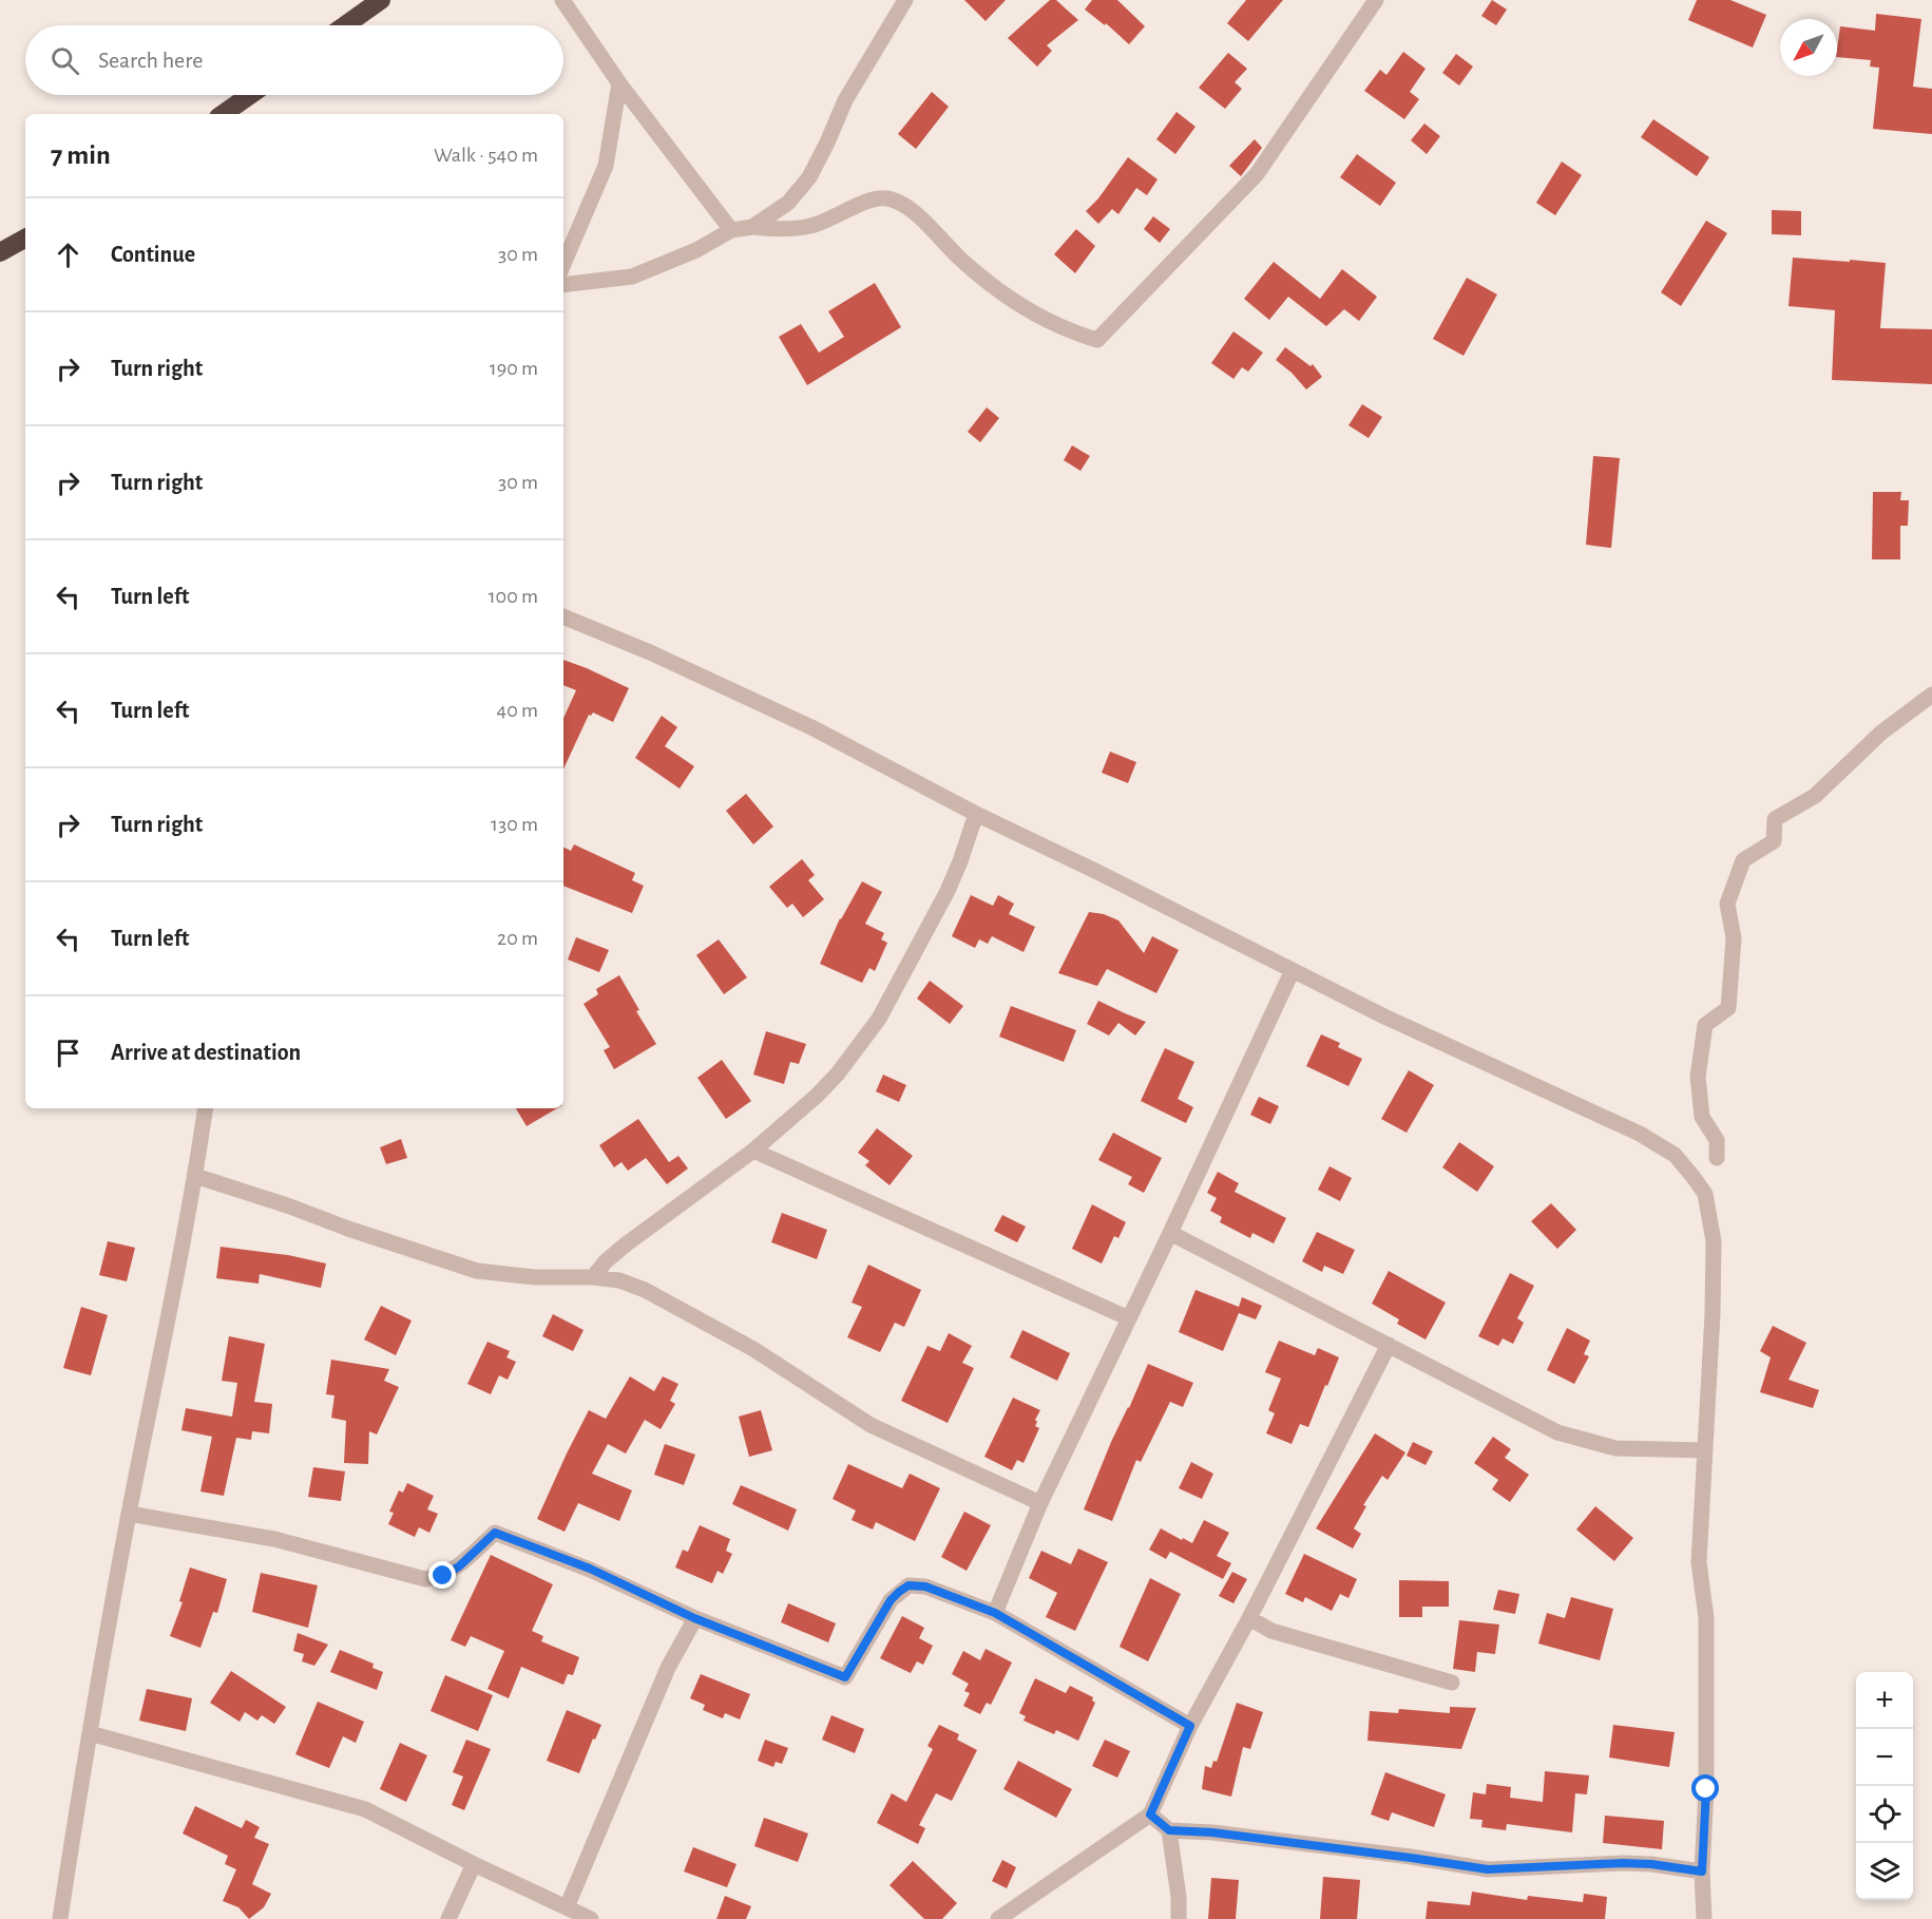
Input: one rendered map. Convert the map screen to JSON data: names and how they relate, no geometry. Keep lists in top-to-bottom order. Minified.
{"north":"bottom left","page":{"search":"Search here","heading":["7 min","Walk · 540 m"],"list":[["Continue","30 m"],["Turn right","190 m"],["Turn right","30 m"],["Turn left","100 m"],["Turn left","40 m"],["Turn right","130 m"],["Turn left","20 m"],"Arrive at destination"],"map_buttons":["+","−"]}}
